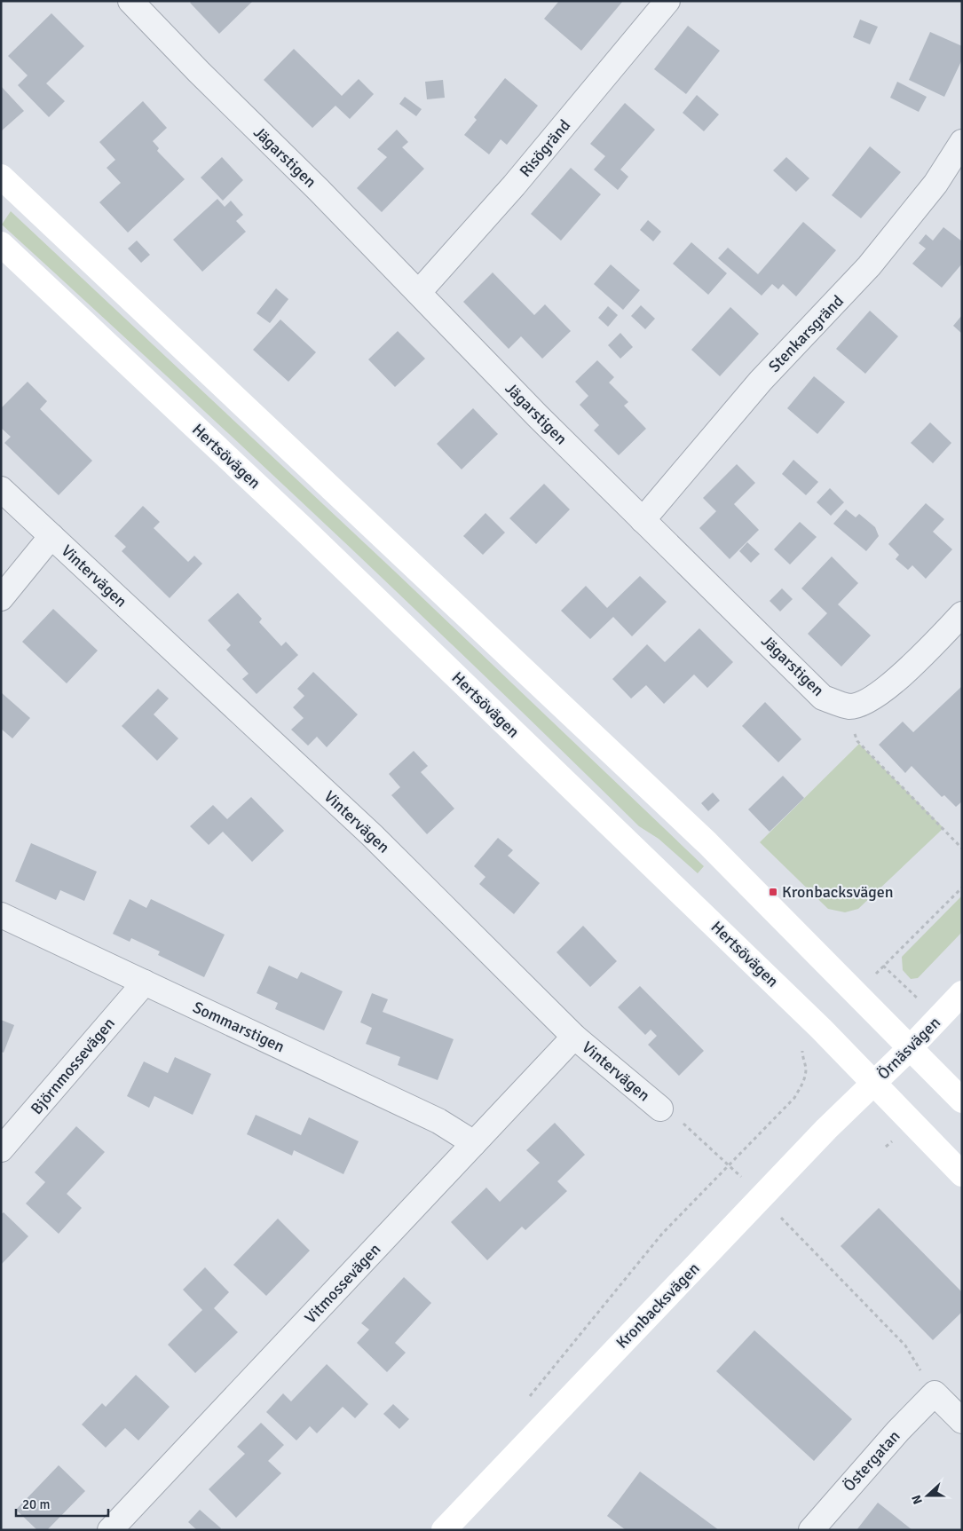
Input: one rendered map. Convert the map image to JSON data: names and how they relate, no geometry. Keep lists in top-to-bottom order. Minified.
{"streets":{"main road":["Hertsövägen","Örnäsvägen","Kronbacksvägen"],"street":["Risögränd","Jägarstigen","Stenkarsgränd","Vintervägen","Sommarstigen","Björnmossevägen","Vitmossevägen","Östergatan"]},"crossings":[["Risögränd","Jägarstigen"],["Jägarstigen","Stenkarsgränd"],["Hertsövägen","Örnäsvägen"],["Hertsövägen","Kronbacksvägen"],["Vintervägen","Vitmossevägen"],["Sommarstigen","Björnmossevägen"],["Sommarstigen","Vitmossevägen"],["Örnäsvägen","Kronbacksvägen"]],"places":{"transit":["Kronbacksvägen"]},"scale_bar":"20 m","north":"left"}
